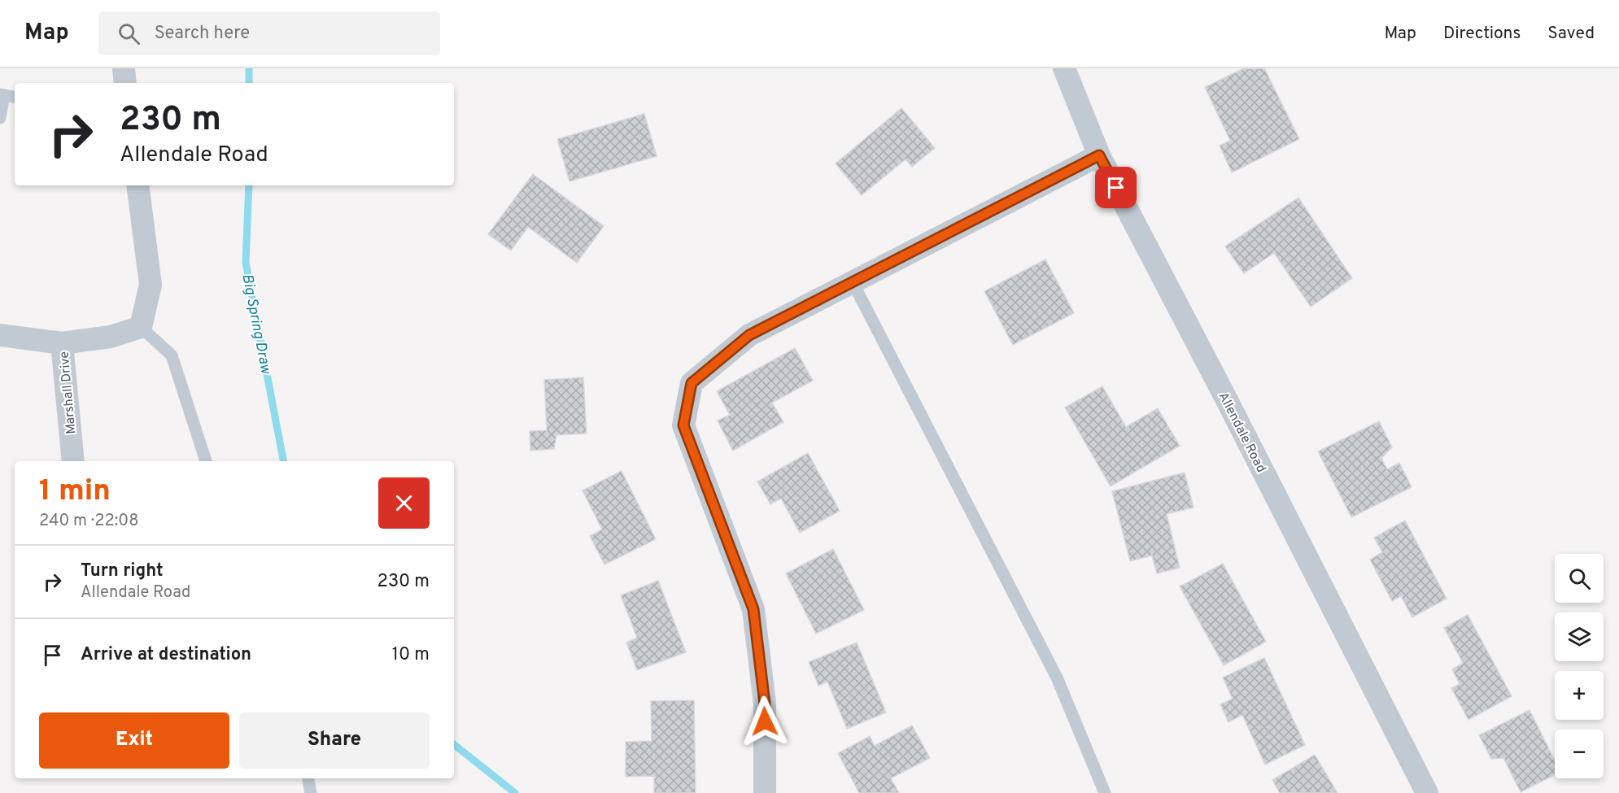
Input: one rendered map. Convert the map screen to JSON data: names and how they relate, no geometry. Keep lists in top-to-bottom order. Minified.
{"streets":{"street":["Marshall Drive","Allendale Road"]},"water":["Big Spring Draw"],"page":{"header":"Map","search":"Search here","nav":["Map","Directions","Saved"],"turn":["230 m","Allendale Road"],"heading":["1 min","240 m · 22:08"],"list":[{"name":"Turn right","note":"Allendale Road","value":"230 m"},{"name":"Arrive at destination","value":"10 m"}],"map_buttons":["+","−"],"buttons":["Exit","Share"]}}
